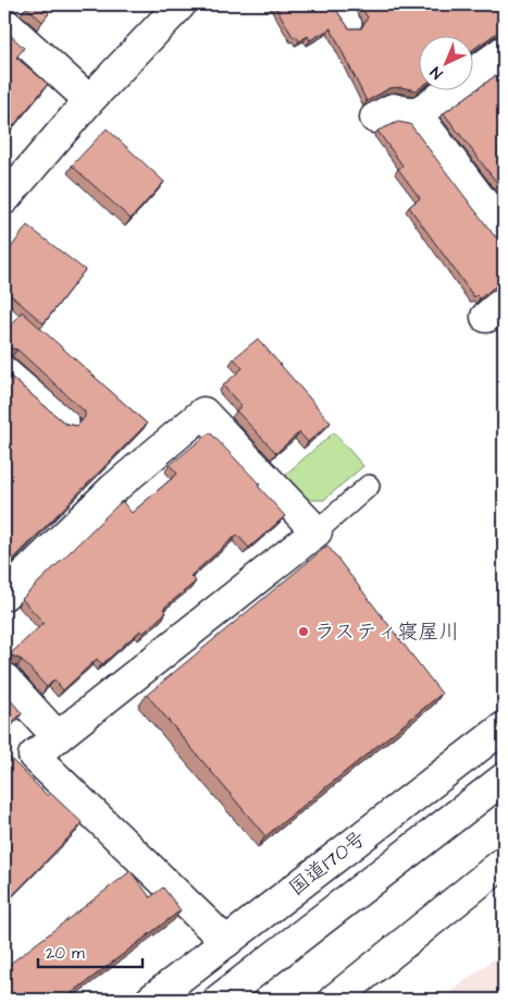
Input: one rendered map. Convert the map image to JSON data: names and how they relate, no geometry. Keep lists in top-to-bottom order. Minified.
{"streets":{"main road":["国道170号"]},"places":["ラスティ寝屋川"],"scale_bar":"20 m","north":"bottom left"}
